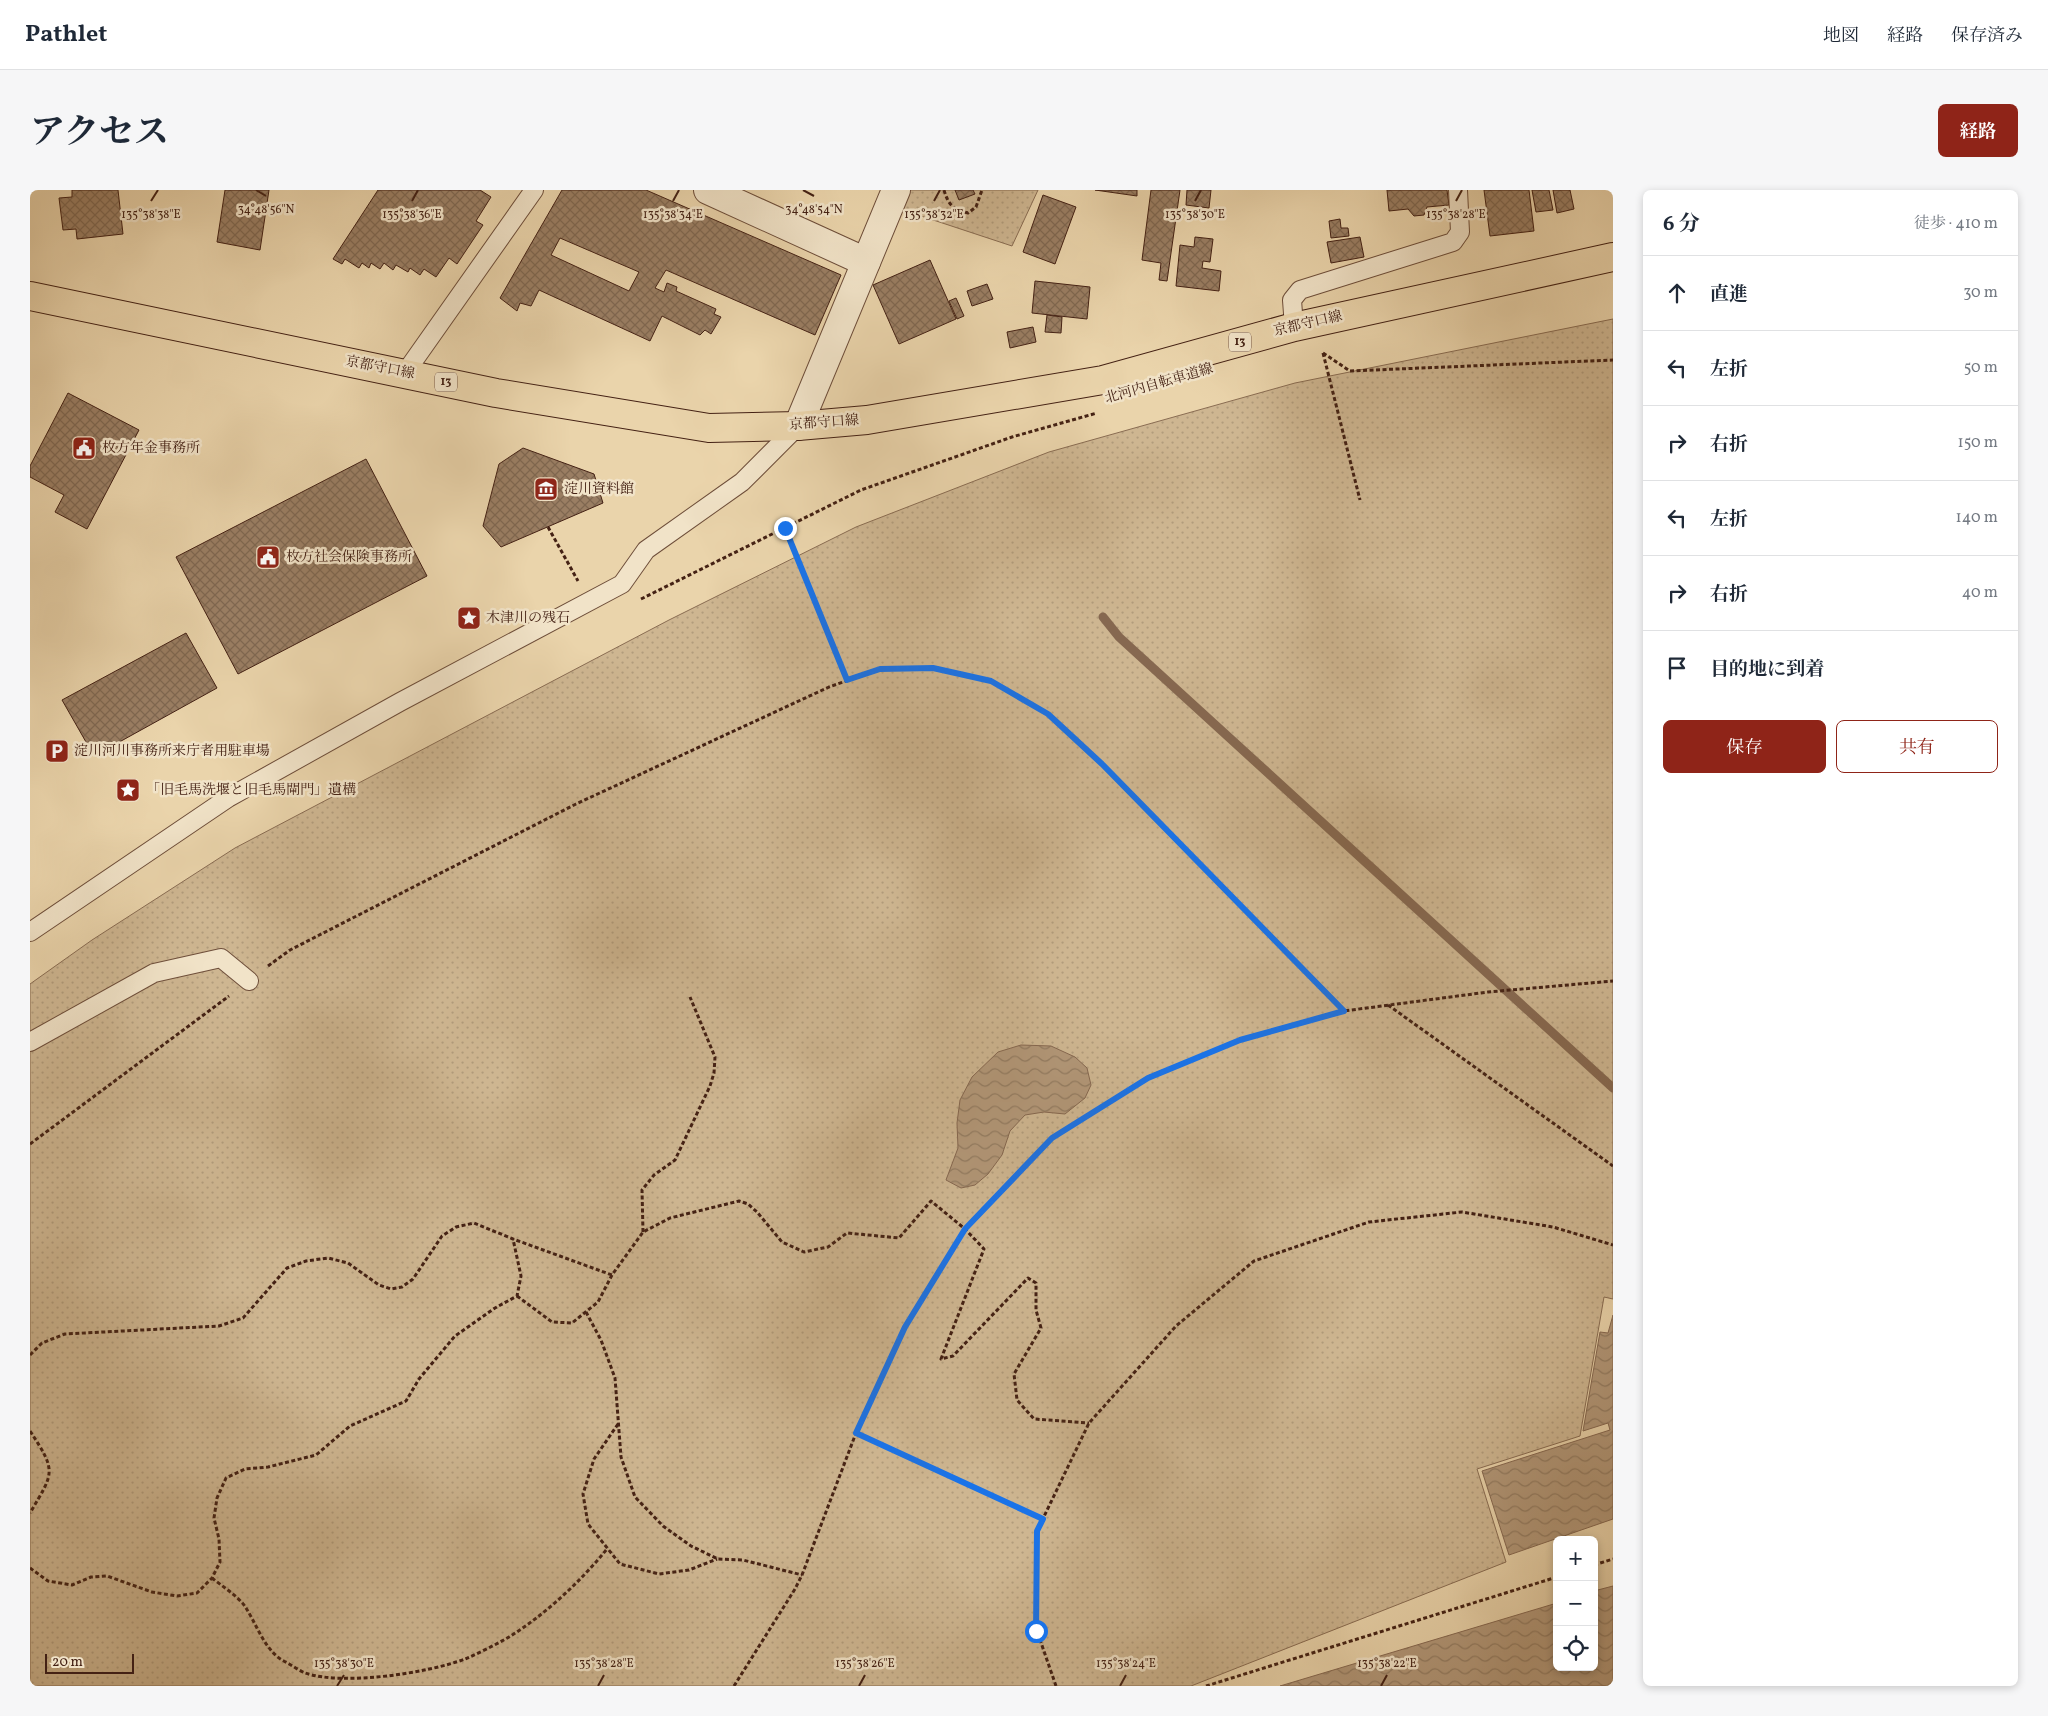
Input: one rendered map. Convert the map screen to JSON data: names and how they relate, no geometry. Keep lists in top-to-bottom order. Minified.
{"streets":{"main road":["京都守口線","13"],"path":["北河内自転車道線"]},"places":{"public building":["枚方年金事務所","枚方社会保険事務所"],"museum":["淀川資料館"],"place":["木津川の残石","「旧毛馬洗堰と旧毛馬閘門」遺構"],"parking":["淀川河川事務所来庁者用駐車場"]},"scale_bar":"20 m","page":{"header":"Pathlet","nav":["地図","経路","保存済み"],"title":"アクセス","buttons":["経路",["保存","共有"]],"heading":["6 分","徒歩 · 410 m"],"list":[["直進","30 m"],["左折","50 m"],["右折","150 m"],["左折","140 m"],["右折","40 m"],"目的地に到着"],"map_buttons":["+","−"],"scale":"20 m"},"coordinates":["34°48'56\"N","34°48'54\"N","135°38'38\"E","135°38'36\"E","135°38'34\"E","135°38'32\"E","135°38'30\"E","135°38'28\"E","135°38'26\"E","135°38'24\"E","135°38'22\"E"]}
